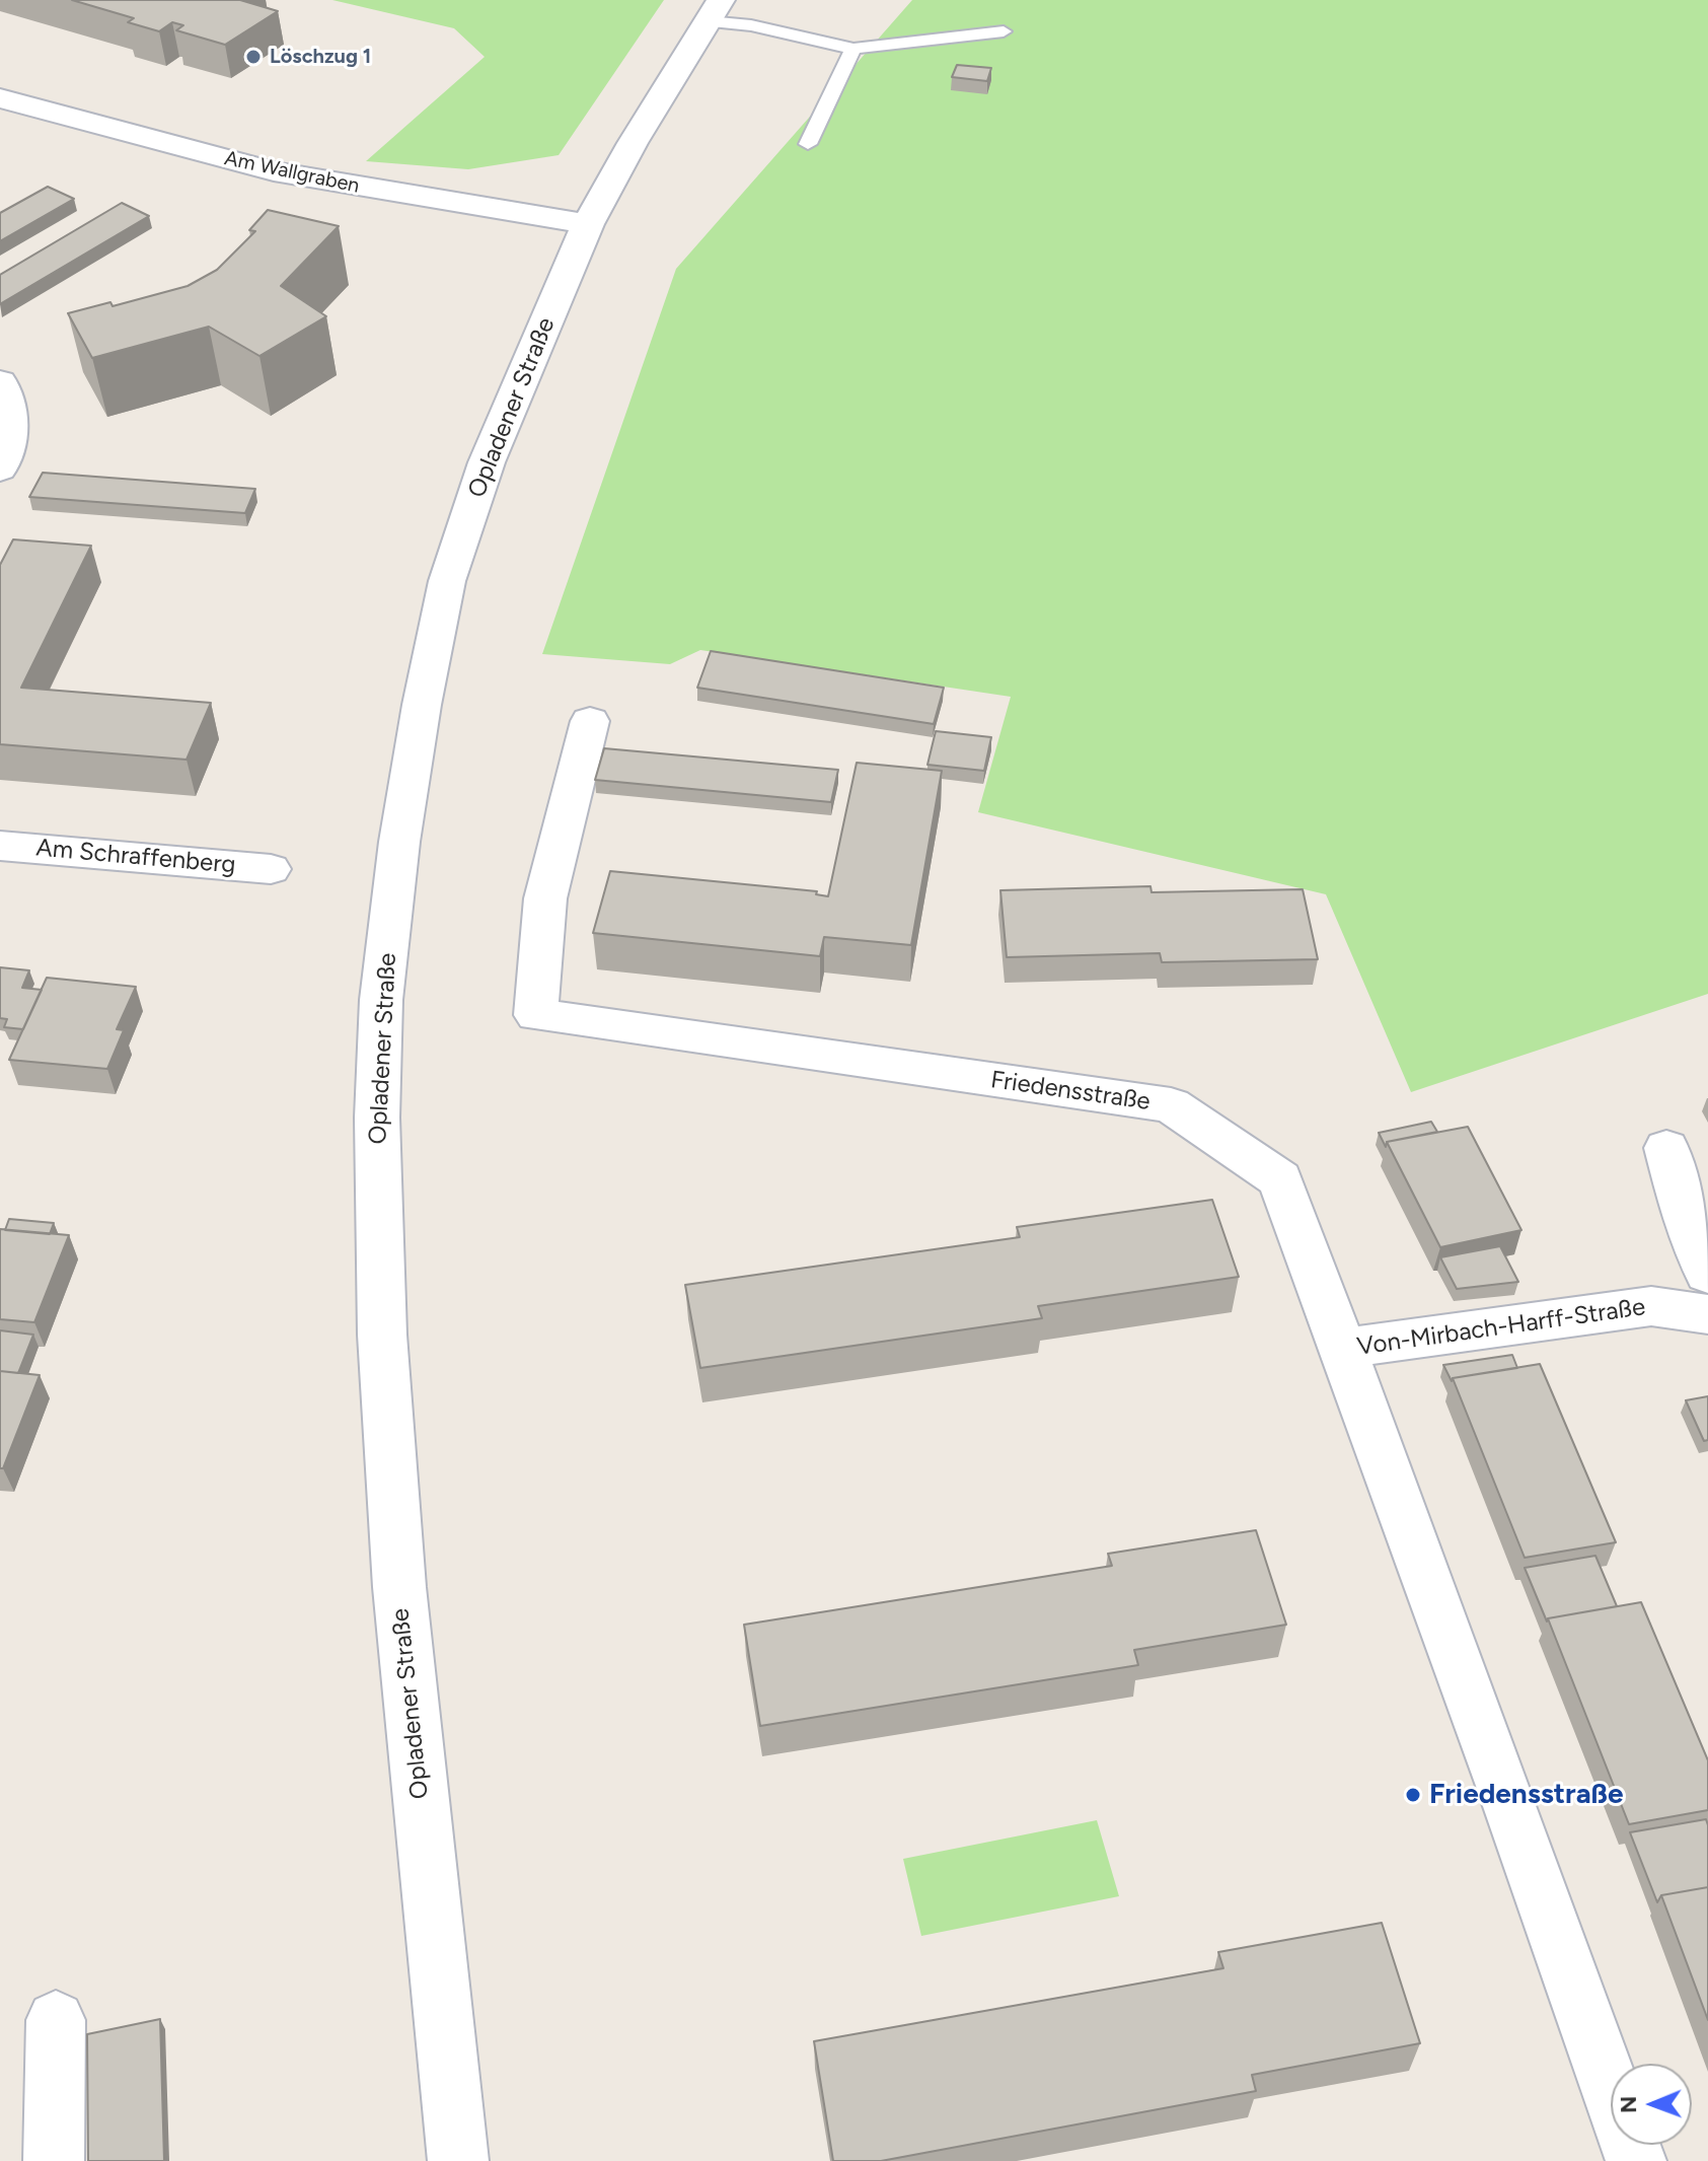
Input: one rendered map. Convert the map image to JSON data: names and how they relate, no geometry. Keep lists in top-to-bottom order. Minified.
{"streets":{"main road":["Am Wallgraben","Opladener Straße","Am Schraffenberg","Friedensstraße","Von-Mirbach-Harff-Straße"]},"crossings":[["Am Wallgraben","Opladener Straße"],["Friedensstraße","Von-Mirbach-Harff-Straße"]],"places":["Löschzug 1","Friedensstraße"],"north":"left"}
